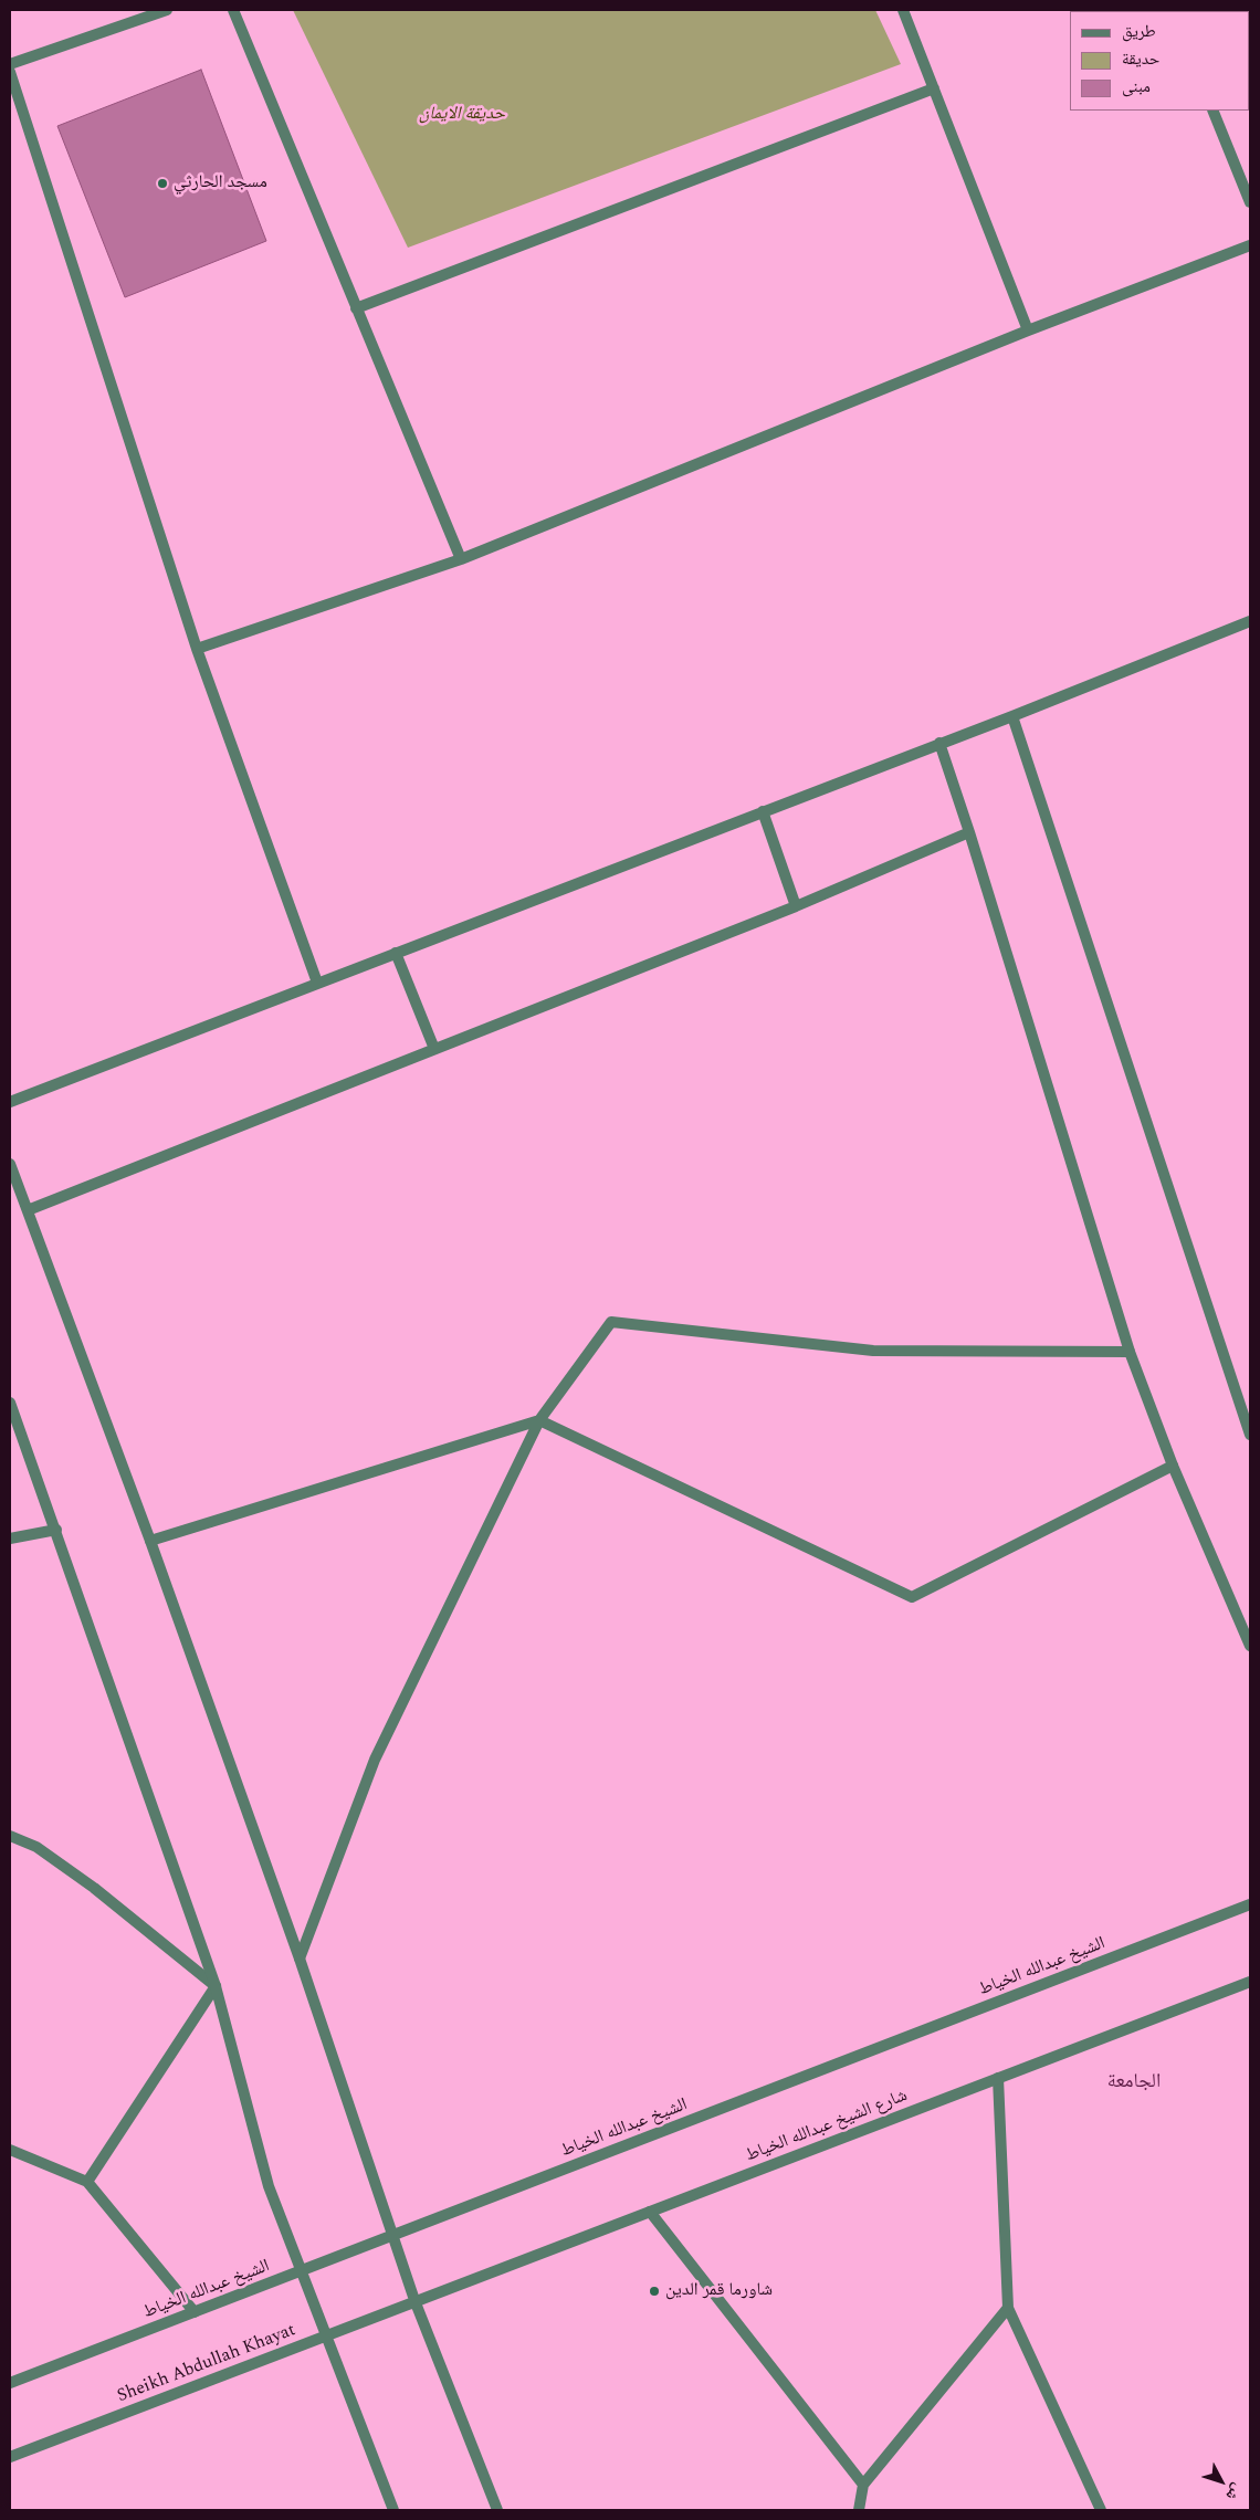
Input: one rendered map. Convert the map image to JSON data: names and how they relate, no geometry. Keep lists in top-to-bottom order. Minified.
{"streets":{"street":["الشيخ عبدالله الخياط","شارع الشيخ عبدالله الخياط","Sheikh Abdullah Khayat"]},"crossings":[["شارع الشيخ عبدالله الخياط","Sheikh Abdullah Khayat"]],"districts":["الجامعة"],"parks":["حديقة الايمان"],"places":["مسجد الحارثي","شاورما قمر الدين"],"legend":["طريق","حديقة","مبنى"],"north":"bottom right"}
